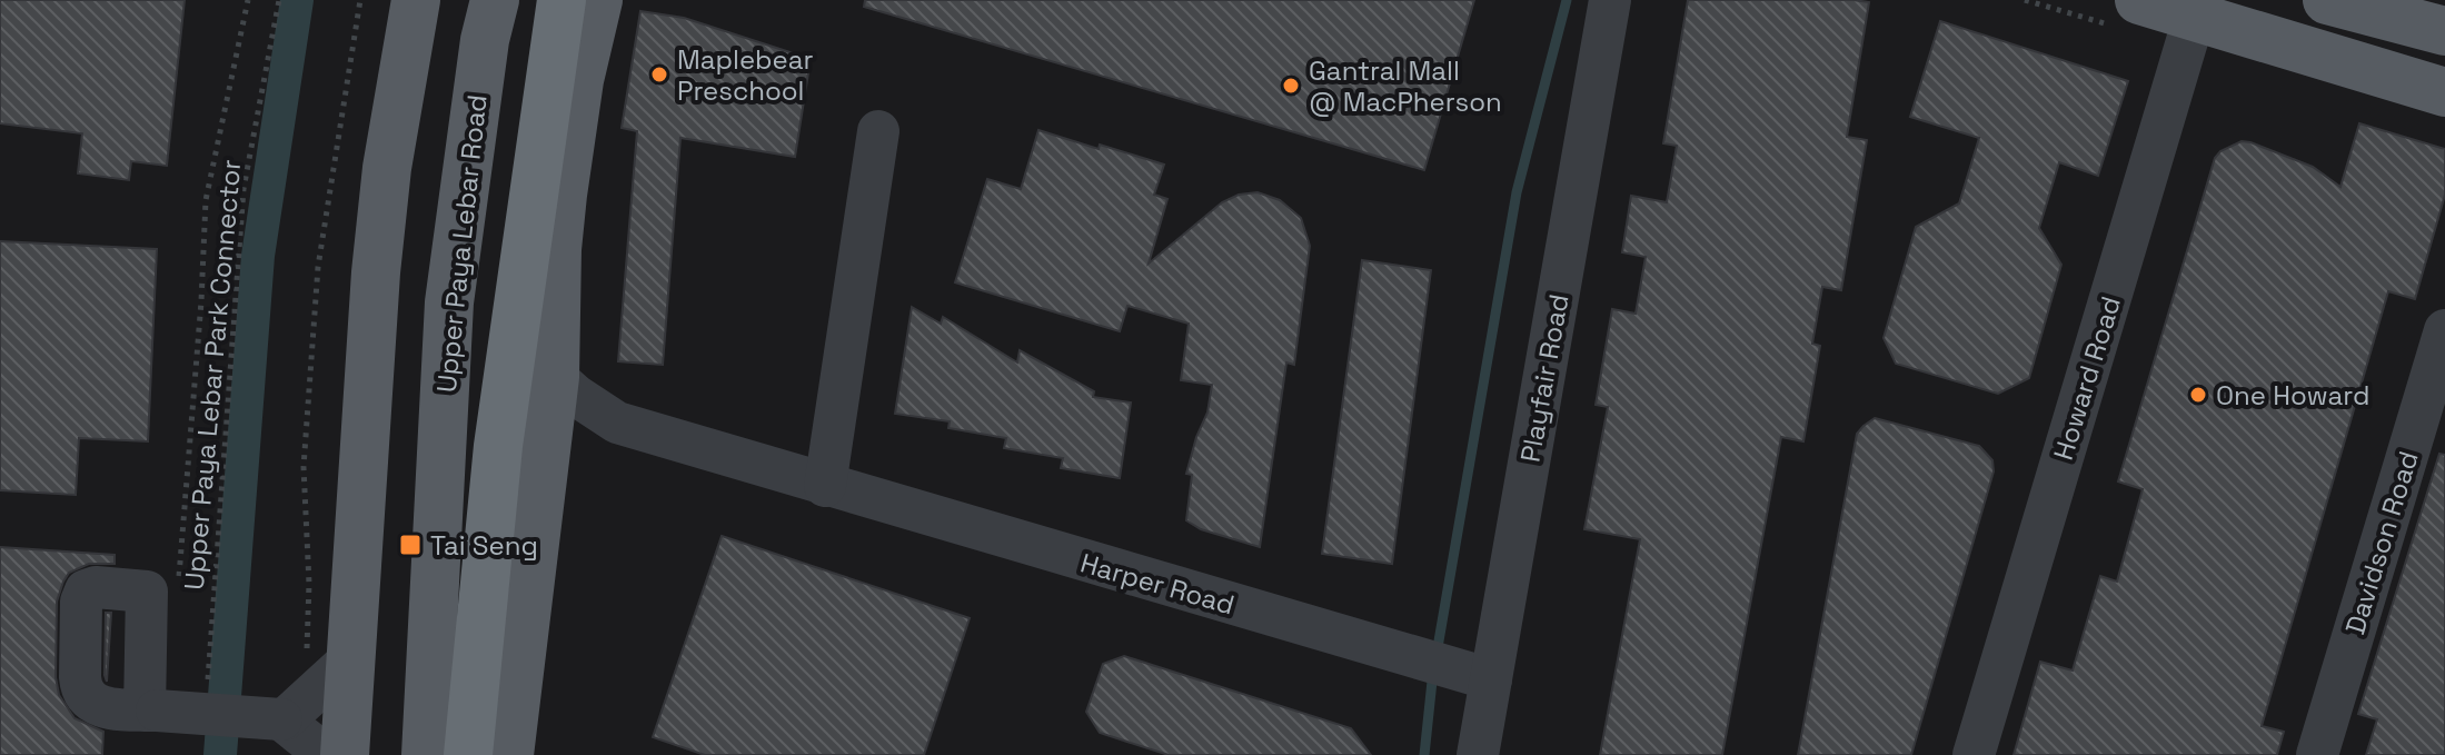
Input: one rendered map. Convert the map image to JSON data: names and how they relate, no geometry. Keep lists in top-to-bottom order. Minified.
{"streets":{"main road":["Upper Paya Lebar Road"],"street":["Playfair Road","Howard Road","Davidson Road","Harper Road"],"path":["Upper Paya Lebar Park Connector"]},"crossings":[["Playfair Road","Harper Road"]],"places":{"other":["Maplebear Preschool","Gantral Mall @ MacPherson","One Howard"],"transit":["Tai Seng"]}}
